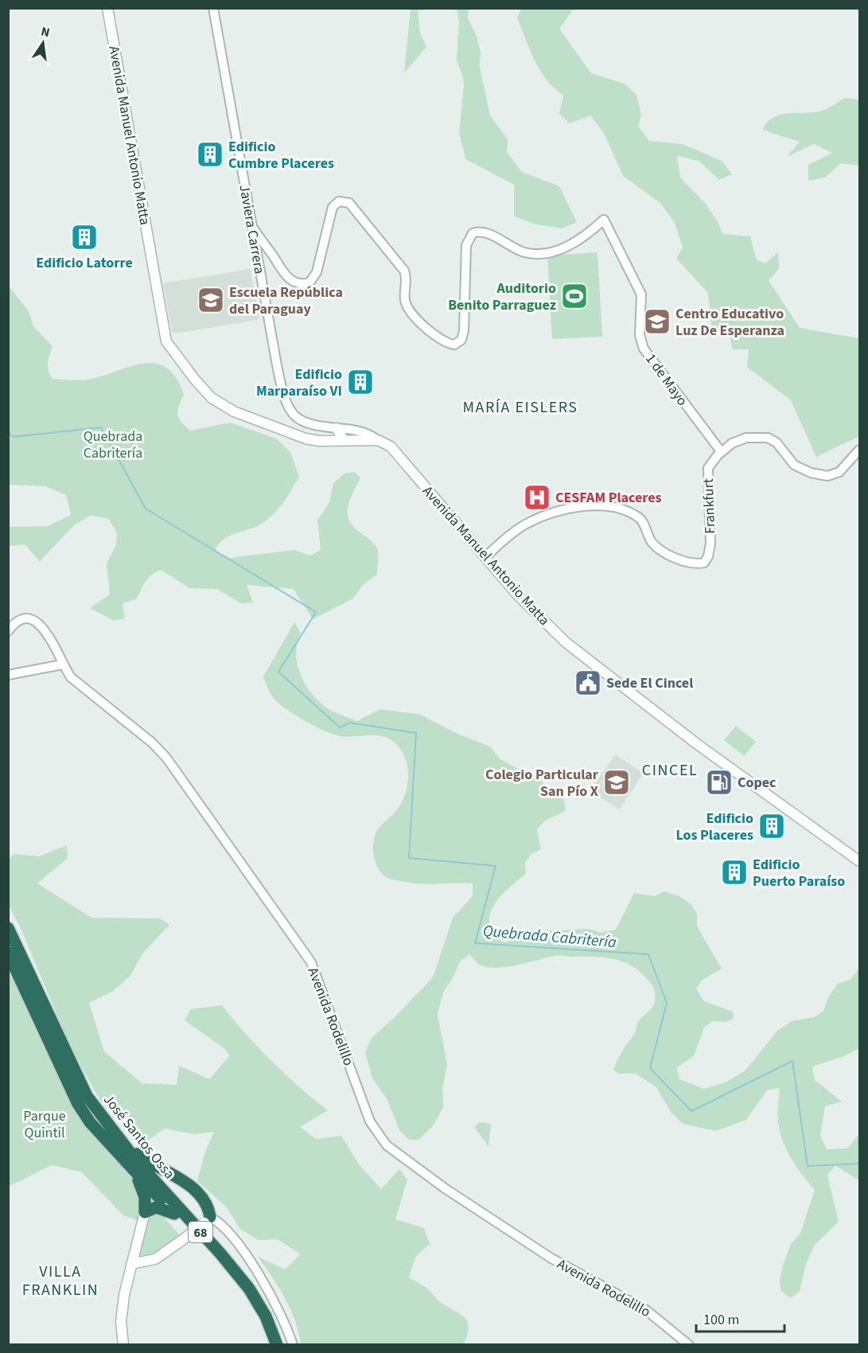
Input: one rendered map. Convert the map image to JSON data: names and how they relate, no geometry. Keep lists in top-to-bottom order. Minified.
{"streets":{"highway":["José Santos Ossa","68"],"main road":["Avenida Manuel Antonio Matta"],"street":["Javiera Carrera","1 de Mayo","Frankfurt","Avenida Rodelillo"]},"crossings":[["Avenida Manuel Antonio Matta","Javiera Carrera"],["Avenida Manuel Antonio Matta","Frankfurt"],["Javiera Carrera","1 de Mayo"],["1 de Mayo","Frankfurt"]],"districts":["MARÍA EISLERS","CINCEL","VILLA FRANKLIN"],"water":["Quebrada Cabritería"],"parks":["Quebrada Cabritería","Parque Quintil"],"places":{"building":["Edificio Cumbre Placeres","Edificio Latorre","Edificio Marparaíso VI","Edificio Los Placeres","Edificio Puerto Paraíso"],"sports":["Auditorio Benito Parraguez"],"school or university":["Escuela República del Paraguay","Centro Educativo Luz De Esperanza","Colegio Particular San Pío X"],"hospital":["CESFAM Placeres"],"public building":["Sede El Cincel"],"fuel station":["Copec"]},"scale_bar":"100 m","north":"top"}
